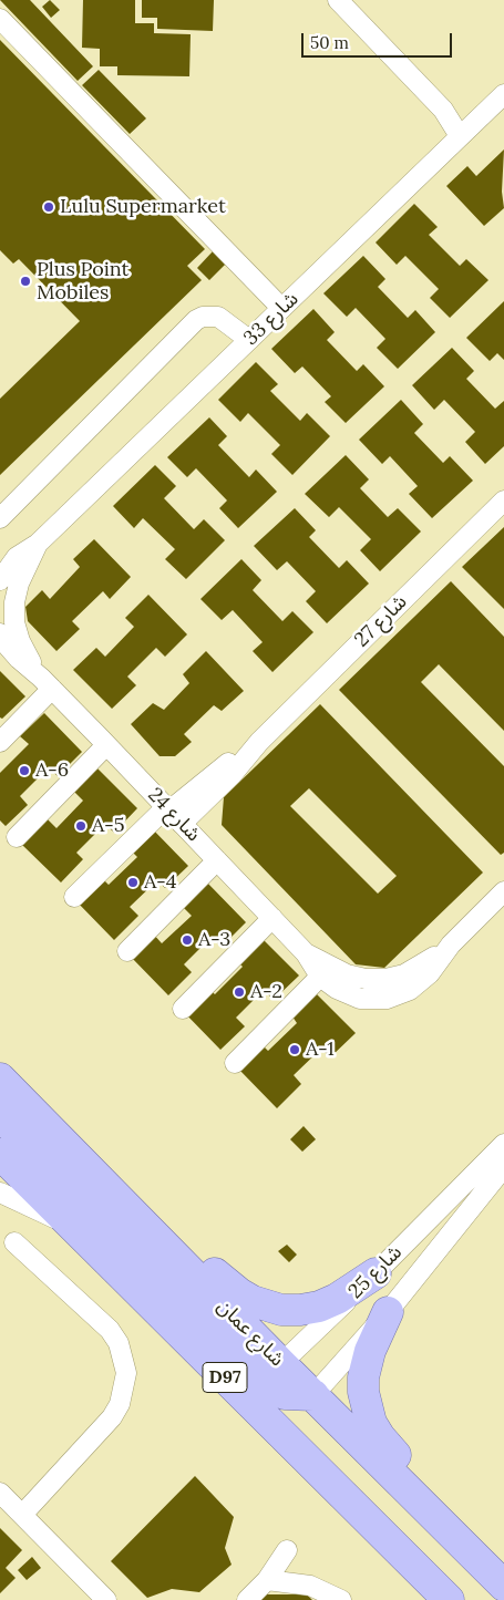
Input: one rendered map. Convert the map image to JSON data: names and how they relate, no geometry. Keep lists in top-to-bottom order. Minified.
{"streets":{"main road":["شارع عمان","D97"],"street":["شارع 33","شارع 27","شارع 24","شارع 25"]},"crossings":[["شارع 33","شارع 24"],["شارع 27","شارع 24"],["شارع 25","شارع عمان"]],"places":["Lulu Supermarket","Plus Point Mobiles","A-6","A-5","A-4","A-3","A-2","A-1"],"scale_bar":"50 m"}
